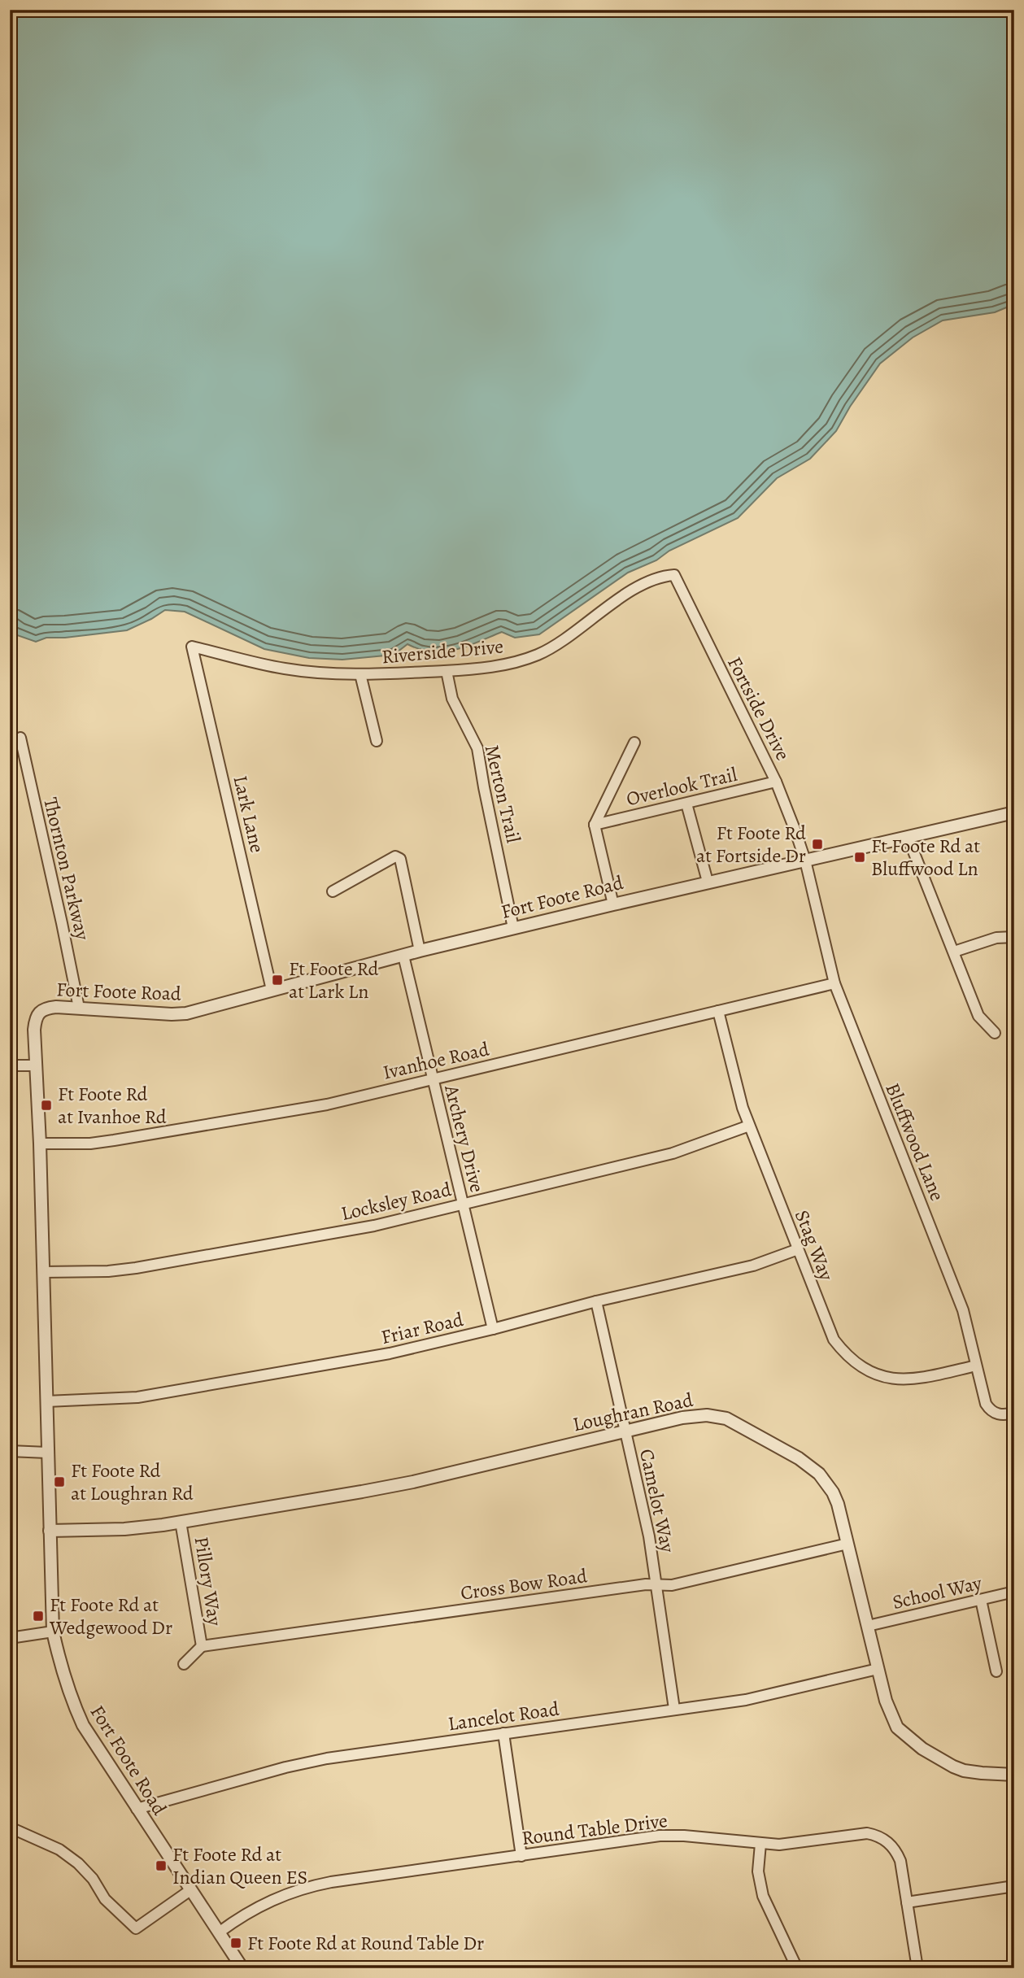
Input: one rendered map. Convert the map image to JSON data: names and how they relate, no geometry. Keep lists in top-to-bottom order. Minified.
{"streets":{"street":["Riverside Drive","Fortside Drive","Overlook Trail","Merton Trail","Lark Lane","Thornton Parkway","Fort Foote Road","Ivanhoe Road","Archery Drive","Bluffwood Lane","Locksley Road","Stag Way","Friar Road","Loughran Road","Camelot Way","Pillory Way","Cross Bow Road","School Way","Lancelot Road","Round Table Drive"]},"crossings":[["Riverside Drive","Fortside Drive"],["Riverside Drive","Merton Trail"],["Riverside Drive","Lark Lane"],["Fortside Drive","Overlook Trail"],["Fortside Drive","Fort Foote Road"],["Fortside Drive","Bluffwood Lane"],["Merton Trail","Fort Foote Road"],["Lark Lane","Fort Foote Road"],["Thornton Parkway","Fort Foote Road"],["Fort Foote Road","Ivanhoe Road"],["Fort Foote Road","Archery Drive"],["Fort Foote Road","Bluffwood Lane"],["Fort Foote Road","Locksley Road"],["Fort Foote Road","Friar Road"],["Fort Foote Road","Loughran Road"],["Fort Foote Road","Lancelot Road"],["Fort Foote Road","Round Table Drive"],["Ivanhoe Road","Archery Drive"],["Ivanhoe Road","Bluffwood Lane"],["Ivanhoe Road","Stag Way"],["Archery Drive","Locksley Road"],["Archery Drive","Friar Road"],["Bluffwood Lane","Stag Way"],["Locksley Road","Stag Way"],["Stag Way","Friar Road"],["Friar Road","Camelot Way"],["Loughran Road","Camelot Way"],["Loughran Road","Pillory Way"],["Loughran Road","Cross Bow Road"],["Loughran Road","School Way"],["Loughran Road","Lancelot Road"],["Camelot Way","Cross Bow Road"],["Camelot Way","Lancelot Road"],["Pillory Way","Cross Bow Road"]],"places":{"transit":["Ft Foote Rd at Fortside Dr","Ft Foote Rd at Bluffwood Ln","Ft Foote Rd at Lark Ln","Ft Foote Rd at Ivanhoe Rd","Ft Foote Rd at Loughran Rd","Ft Foote Rd at Wedgewood Dr","Ft Foote Rd at Indian Queen ES","Ft Foote Rd at Round Table Dr"]}}
